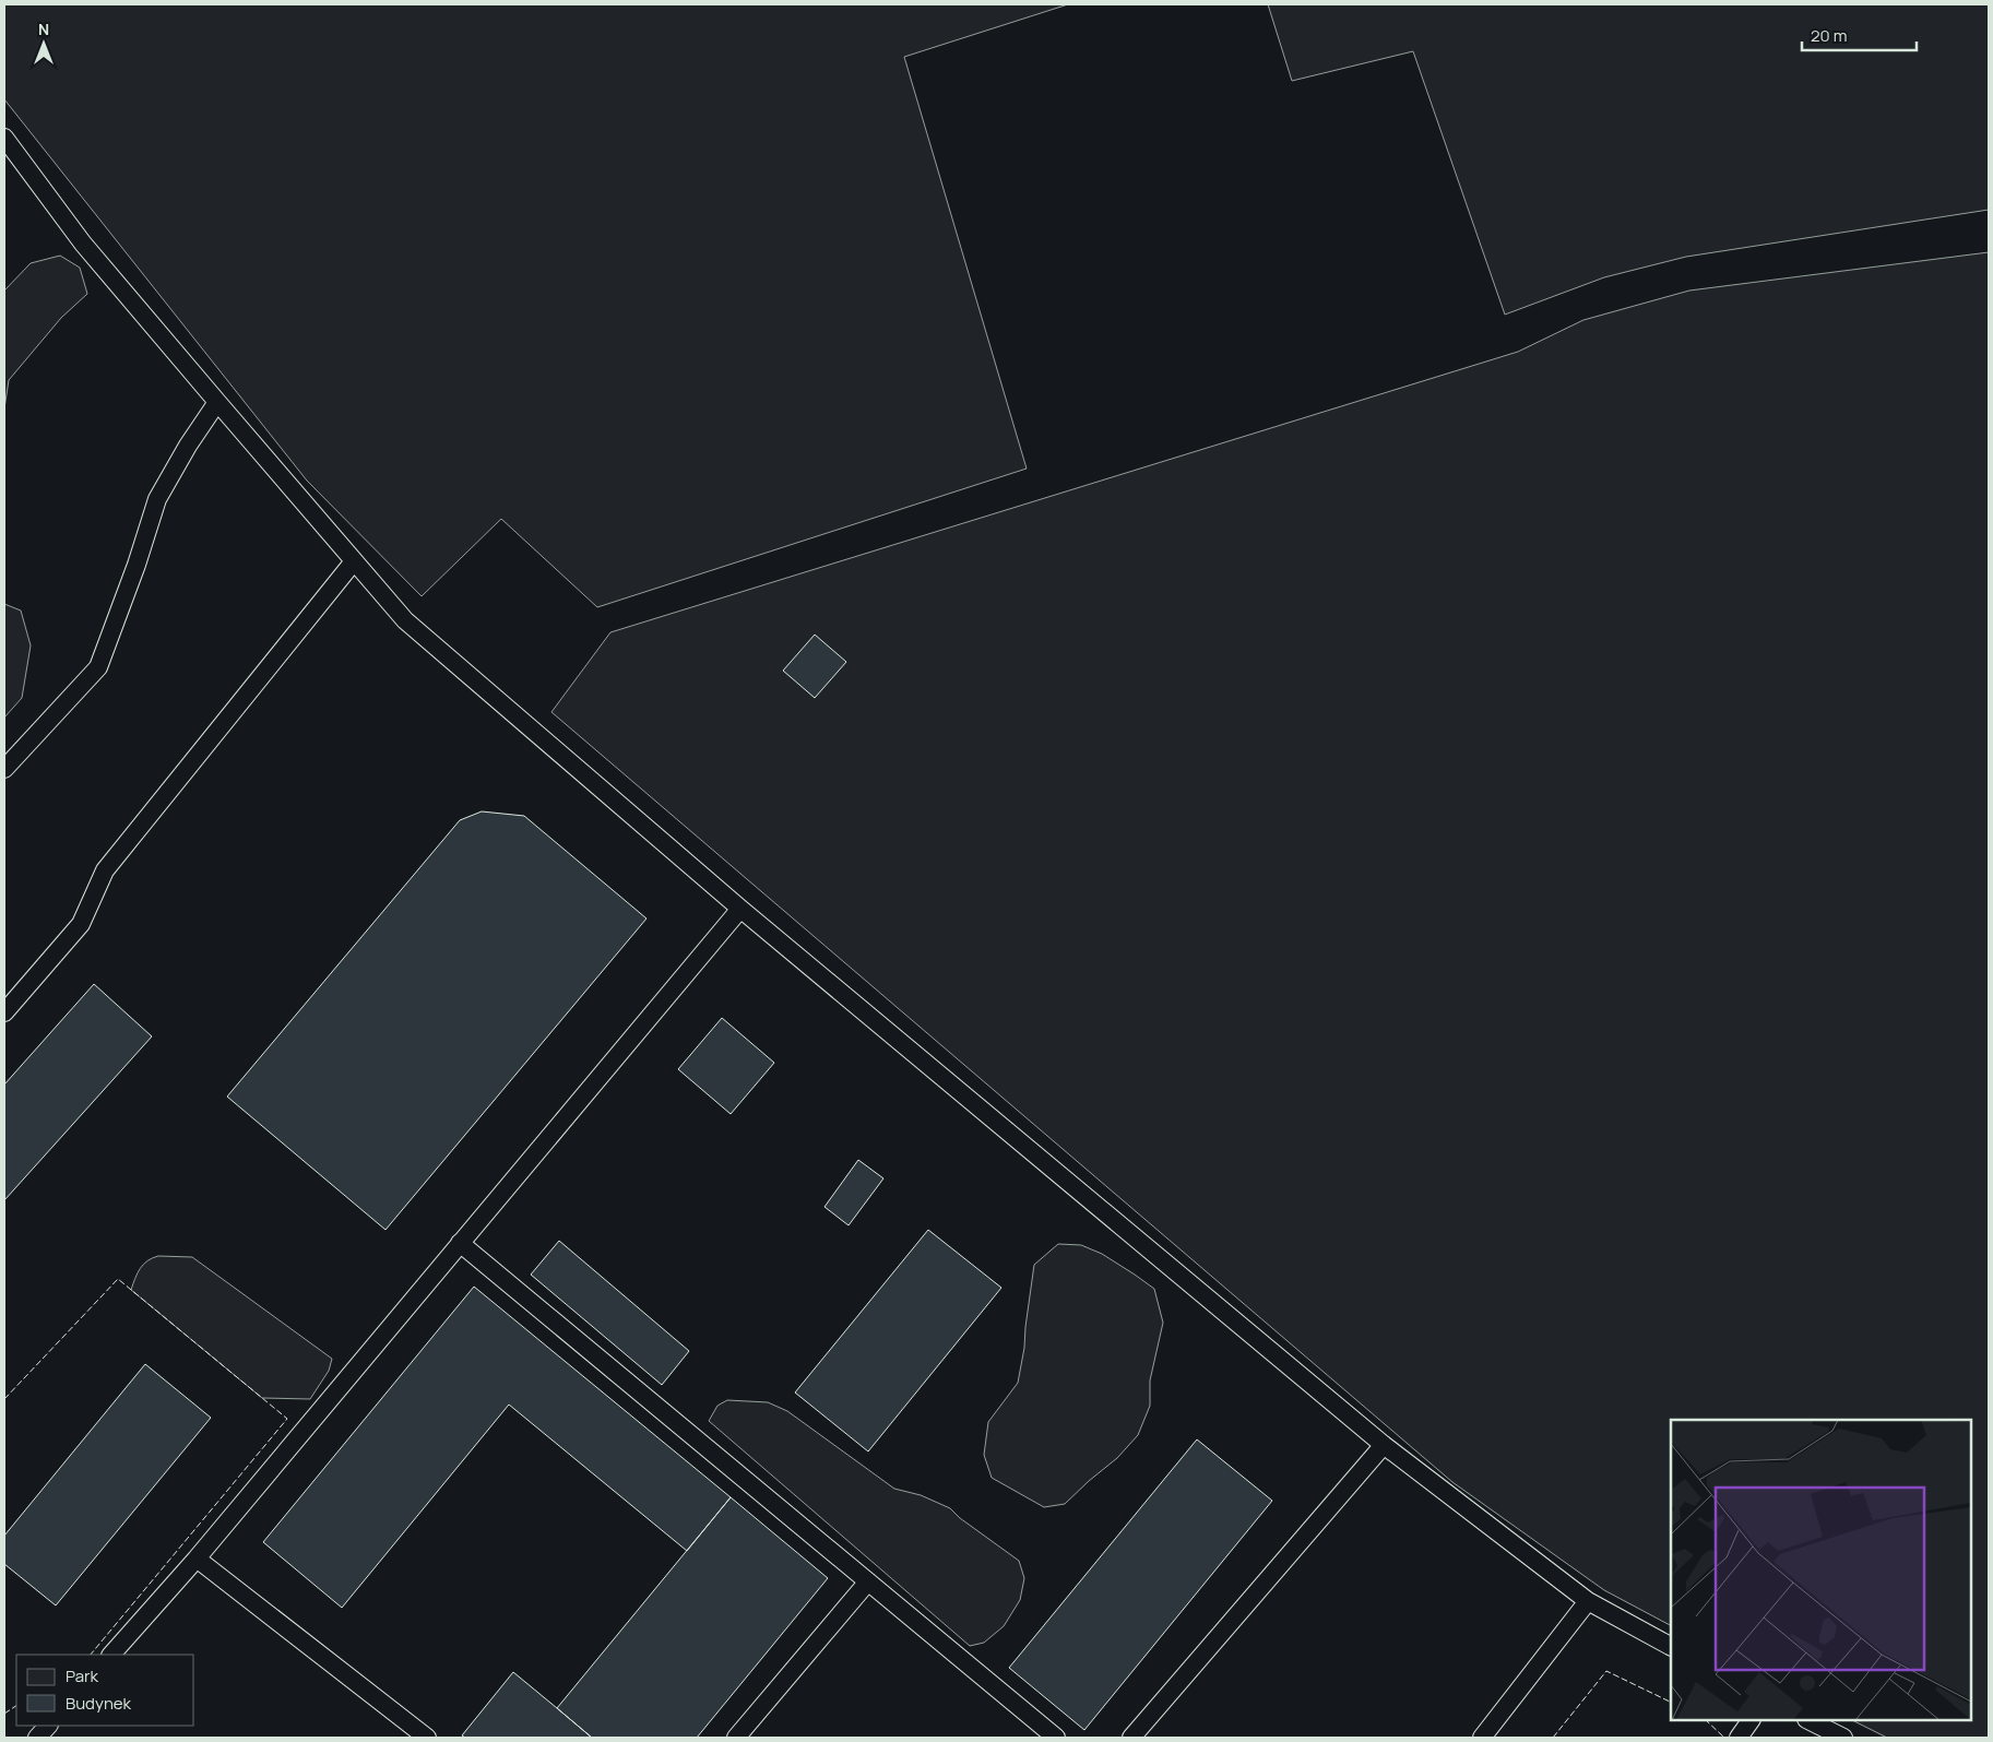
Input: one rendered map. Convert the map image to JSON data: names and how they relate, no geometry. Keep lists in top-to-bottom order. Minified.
{"legend":["Park","Budynek"],"scale_bar":"20 m","north":"top"}
